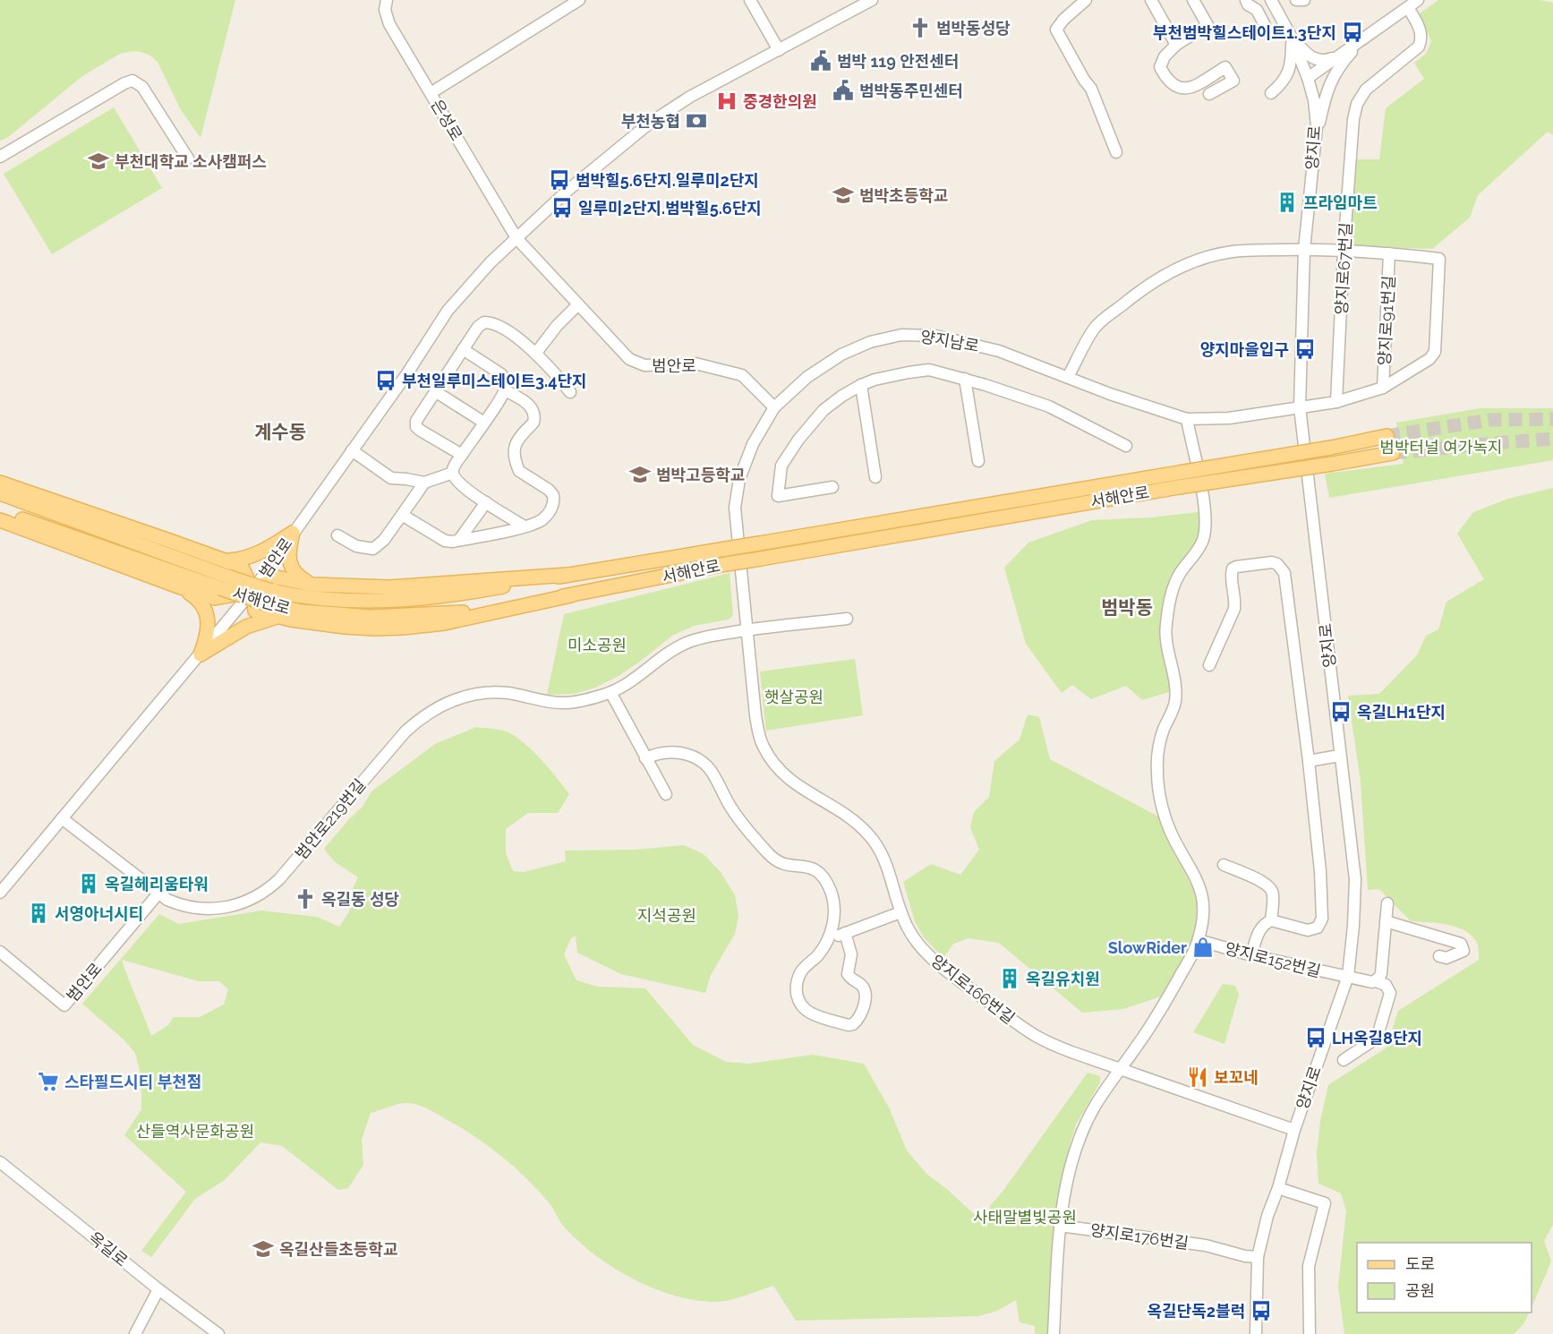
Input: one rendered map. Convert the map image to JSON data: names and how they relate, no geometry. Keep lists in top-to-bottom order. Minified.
{"streets":{"main road":["서해안로"],"street":["은성로","양지로","양지로67번길","양지로91번길","양지남로","범안로","범안로219번길","양지로152번길","양지로166번길","양지로176번길","옥길로"]},"crossings":[["은성로","범안로"],["양지로","양지로91번길"],["양지로","양지남로"],["양지로","양지로152번길"],["양지로","양지로166번길"],["양지로","양지로176번길"],["양지로67번길","양지로91번길"],["양지로67번길","양지남로"],["양지로91번길","양지남로"],["양지남로","범안로"],["양지남로","범안로219번길"],["양지남로","양지로166번길"],["범안로","범안로219번길"],["범안로219번길","양지로166번길"]],"districts":["계수동","범박동"],"parks":["범박터널 여가녹지","미소공원","햇살공원","지석공원","산들역사문화공원","사태말별빛공원"],"places":{"church":["범박동성당","옥길동 성당"],"bus stop":["부천범박힐스테이트1.3단지","범박힐5.6단지.일루미2단지","일루미2단지.범박힐5.6단지","양지마을입구","부천일루미스테이트3.4단지","옥길LH1단지","LH옥길8단지","옥길단독2블럭"],"public building":["범박 119 안전센터","범박동주민센터"],"hospital":["중경한의원"],"bank":["부천농협"],"school or university":["부천대학교 소사캠퍼스","범박초등학교","범박고등학교","옥길산들초등학교"],"building":["프라임마트","옥길헤리움타워","서영아너시티","옥길유치원"],"shop":["SlowRider"],"restaurant":["보꼬네"],"supermarket":["스타필드시티 부천점"]},"legend":["도로","공원"]}
